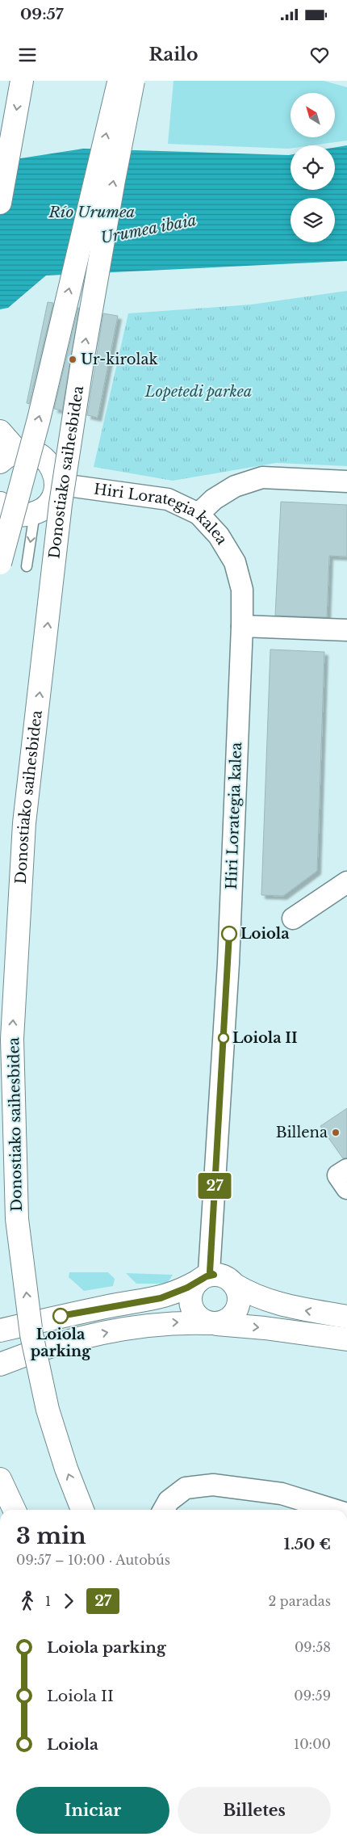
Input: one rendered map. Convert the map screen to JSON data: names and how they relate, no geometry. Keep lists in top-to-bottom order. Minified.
{"streets":{"main road":["Donostiako saihesbidea"],"street":["Hiri Lorategia kalea"]},"water":["Río Urumea","Urumea ibaia"],"parks":["Lopetedi parkea"],"places":["Ur-kirolak","Loiola","Loiola II","Billena","Loiola parking"],"lines":["bus line 27"],"north":"top left","page":{"status":"09:57","header":"Railo","on_map":"27","heading":["3 min","09:57 – 10:00 · Autobús","1.50 €"],"legs":["1","27","2 paradas"],"list":[{"name":"Loiola parking","value":"09:58"},{"name":"Loiola II","value":"09:59"},{"name":"Loiola","value":"10:00"}],"buttons":["Iniciar","Billetes"]}}
